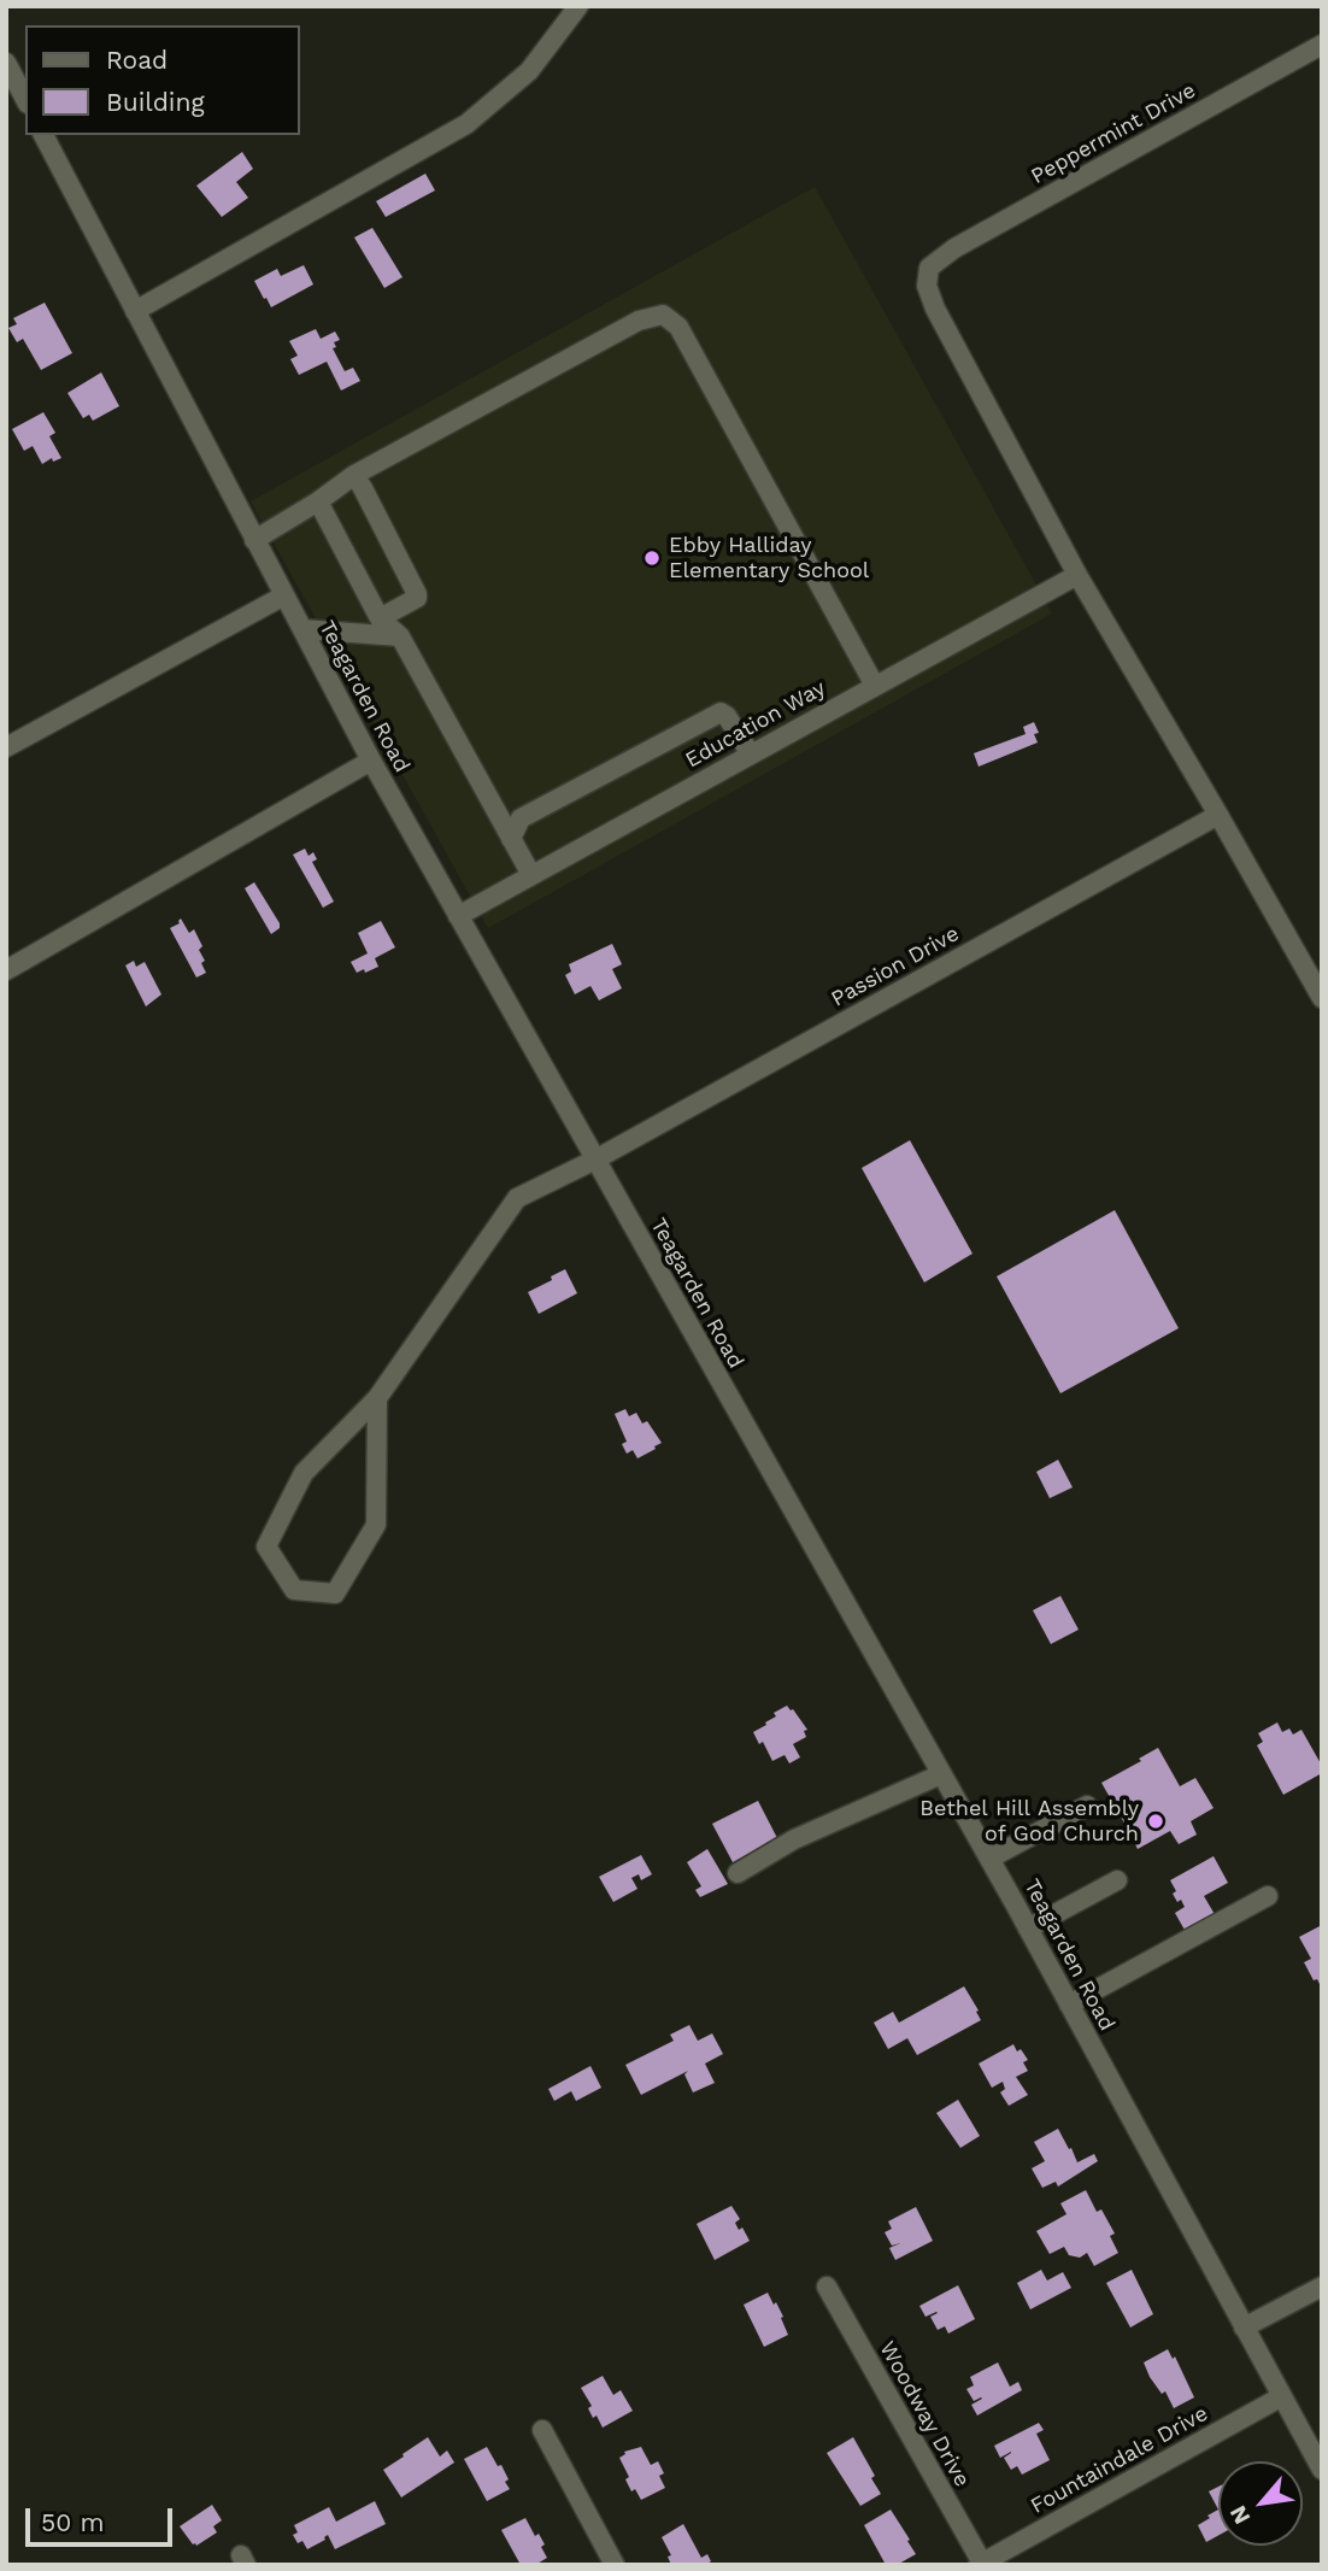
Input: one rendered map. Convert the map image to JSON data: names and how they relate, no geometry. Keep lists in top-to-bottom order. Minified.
{"streets":{"street":["Peppermint Drive","Teagarden Road","Education Way","Passion Drive","Woodway Drive","Fountaindale Drive"]},"crossings":[["Peppermint Drive","Education Way"],["Teagarden Road","Education Way"],["Teagarden Road","Passion Drive"],["Teagarden Road","Fountaindale Drive"],["Woodway Drive","Fountaindale Drive"]],"places":["Ebby Halliday Elementary School","Bethel Hill Assembly of God Church"],"legend":["Road","Building"],"scale_bar":"50 m","north":"bottom left"}
